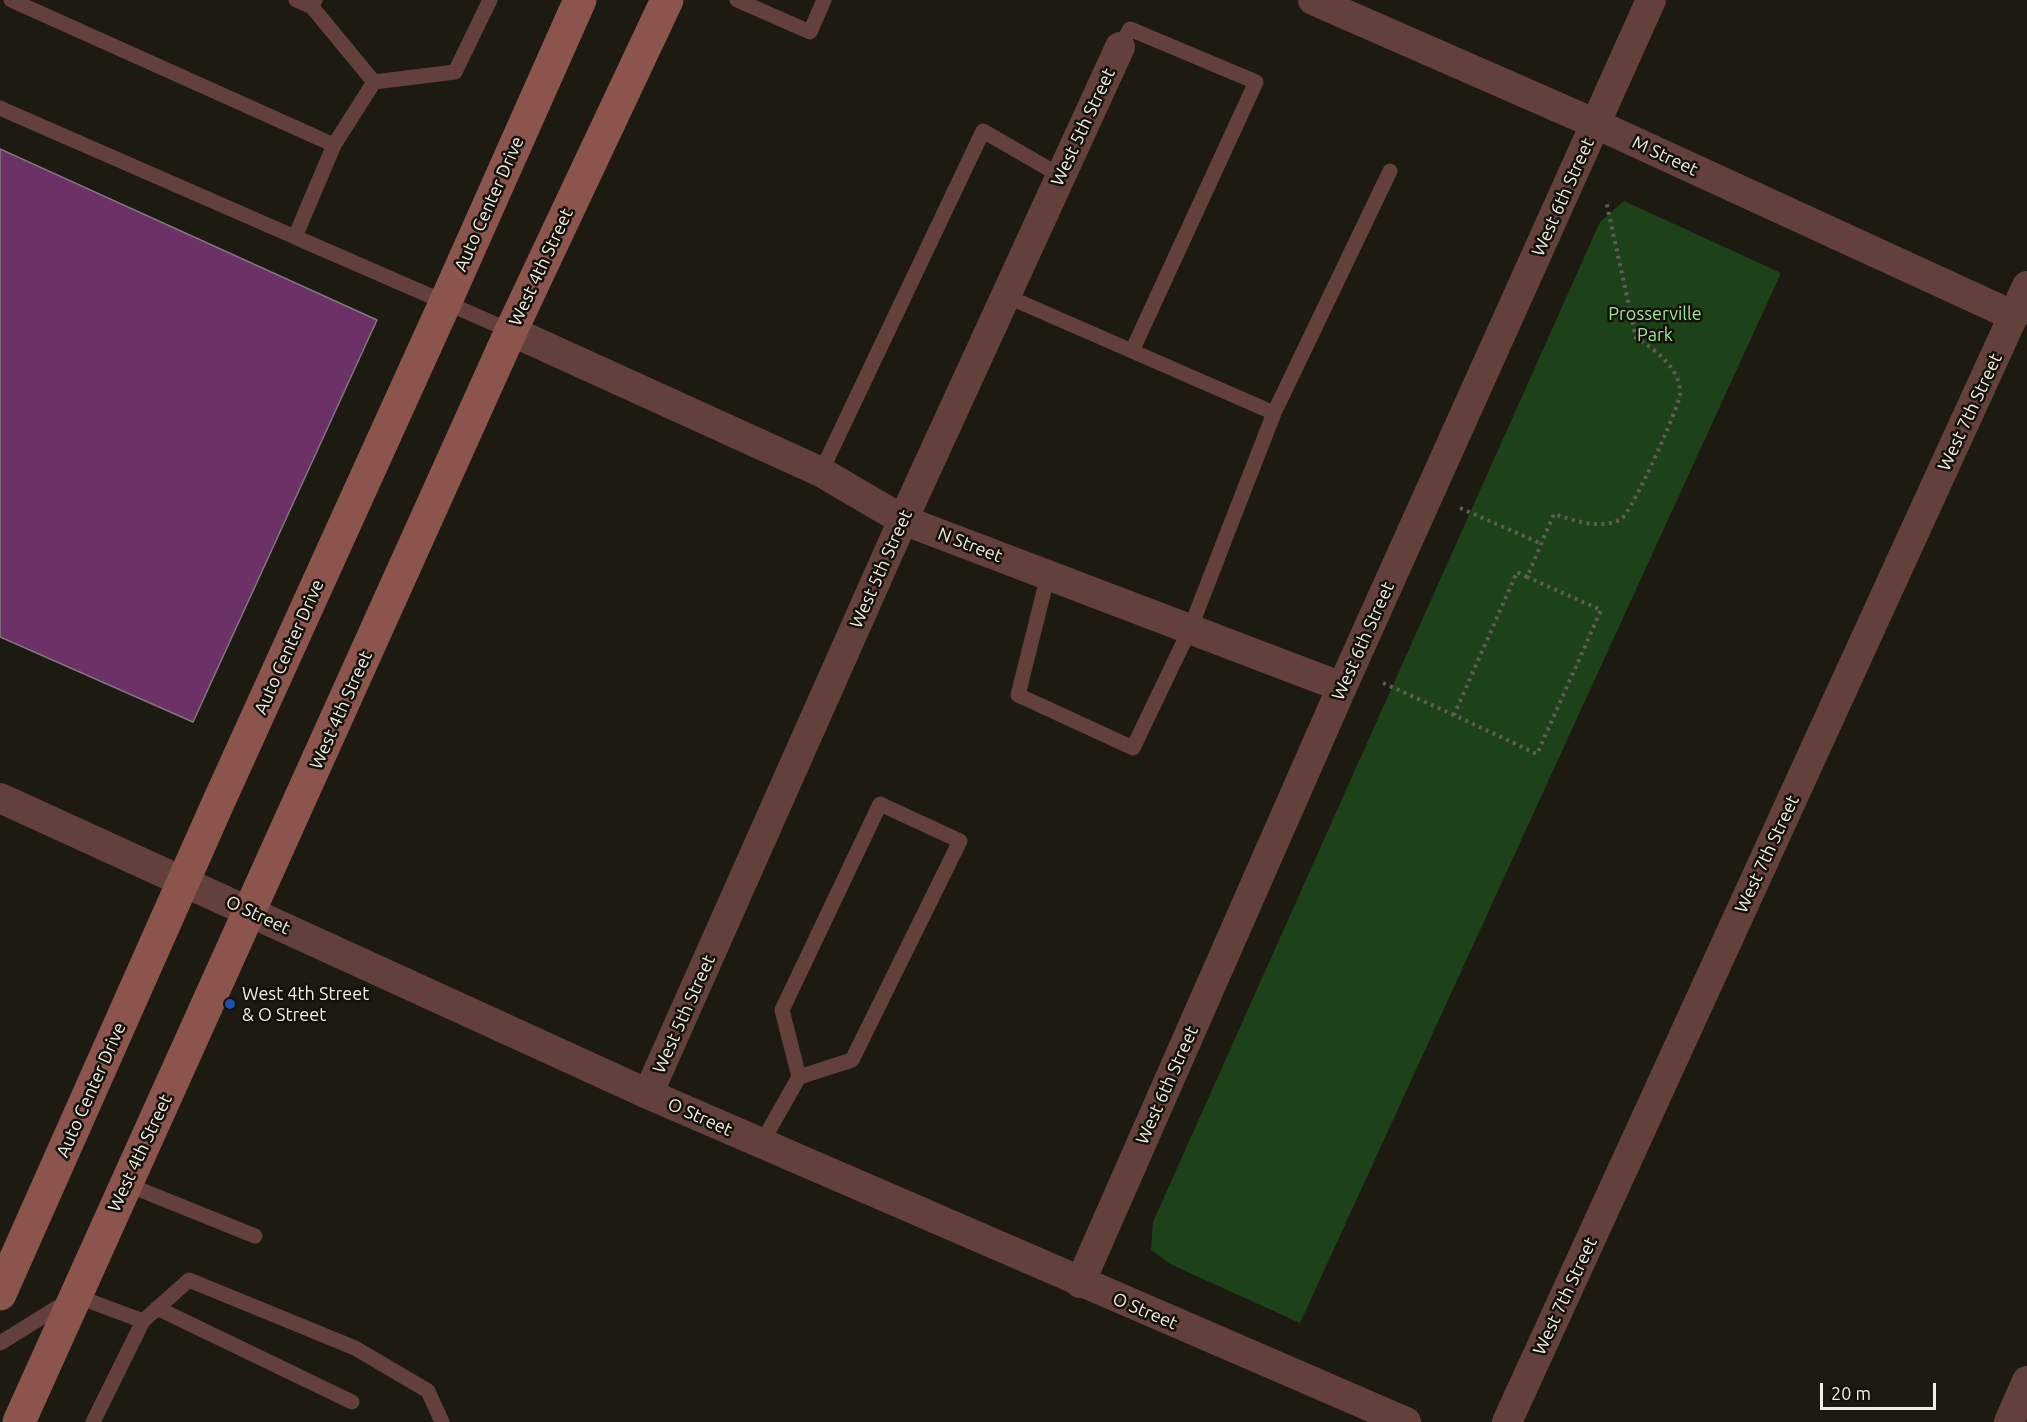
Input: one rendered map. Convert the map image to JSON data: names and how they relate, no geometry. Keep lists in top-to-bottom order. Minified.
{"streets":{"street":["West 5th Street","M Street","West 6th Street","Auto Center Drive","West 4th Street","West 7th Street","N Street","O Street"]},"crossings":[["West 5th Street","N Street"],["West 5th Street","O Street"],["M Street","West 6th Street"],["M Street","West 7th Street"],["West 6th Street","N Street"],["West 6th Street","O Street"],["Auto Center Drive","O Street"],["West 4th Street","N Street"],["West 4th Street","O Street"]],"parks":["Prosserville Park"],"places":["West 4th Street & O Street"],"scale_bar":"20 m"}
